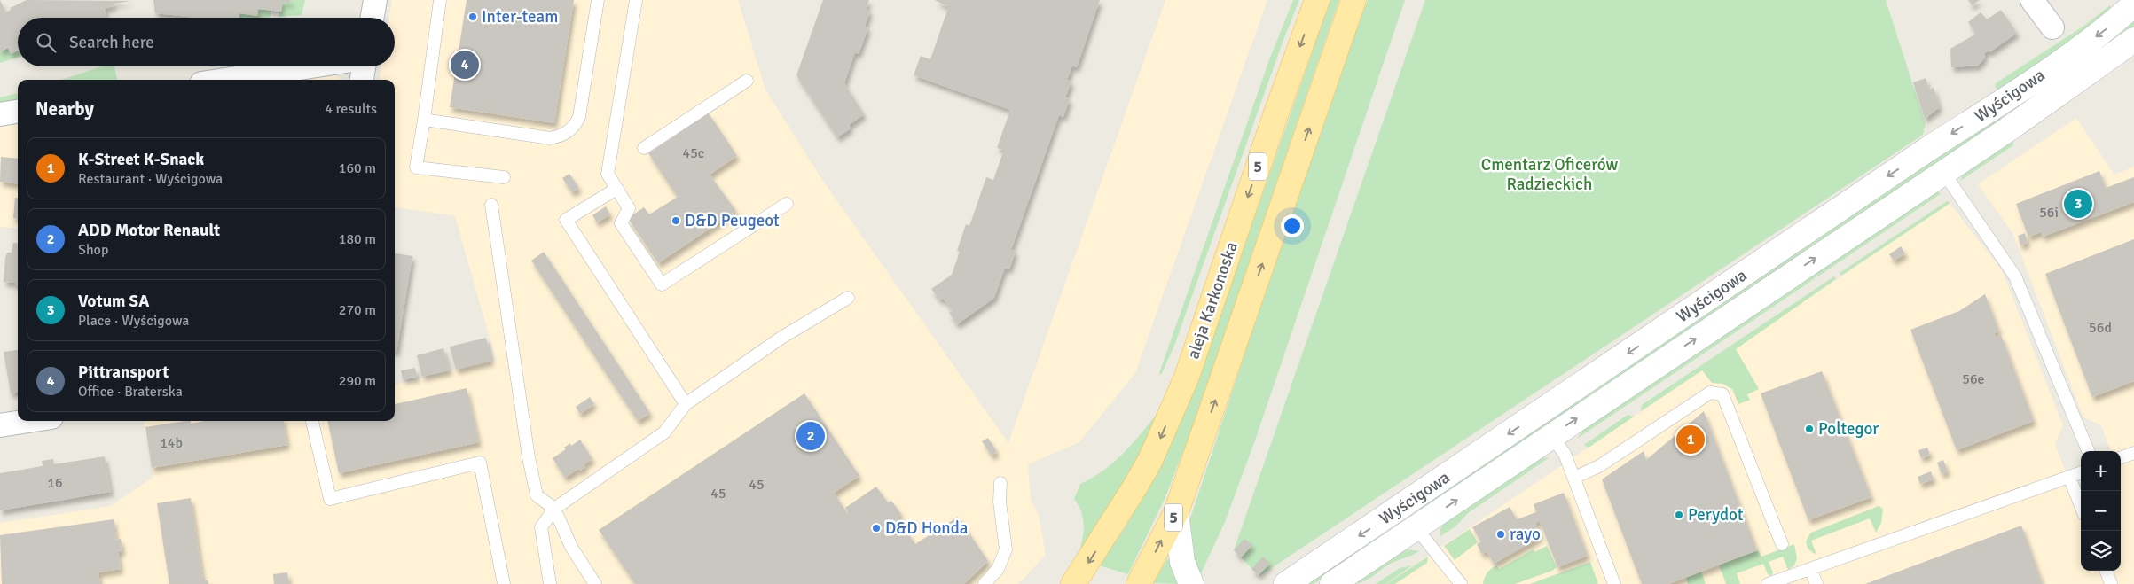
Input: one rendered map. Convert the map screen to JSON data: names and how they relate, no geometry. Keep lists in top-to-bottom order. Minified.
{"streets":{"main road":["Wyścigowa","5","aleja Karkonoska"]},"parks":["Cmentarz Oficerów Radzieckich"],"places":["Inter-team","D&D Peugeot","Poltegor","Perydot","D&D Honda","rayo"],"house_numbers":["45c","56i","56d","56e","14b","16","45","45"],"page":{"search":"Search here","pins":["4","3","2","1"],"heading":["Nearby","4 results"],"list":[{"mark":"1","name":"K-Street K-Snack","note":"Restaurant · Wyścigowa","value":"160 m"},{"mark":"2","name":"ADD Motor Renault","note":"Shop","value":"180 m"},{"mark":"3","name":"Votum SA","note":"Place · Wyścigowa","value":"270 m"},{"mark":"4","name":"Pittransport","note":"Office · Braterska","value":"290 m"}],"map_buttons":["+","−"]}}
